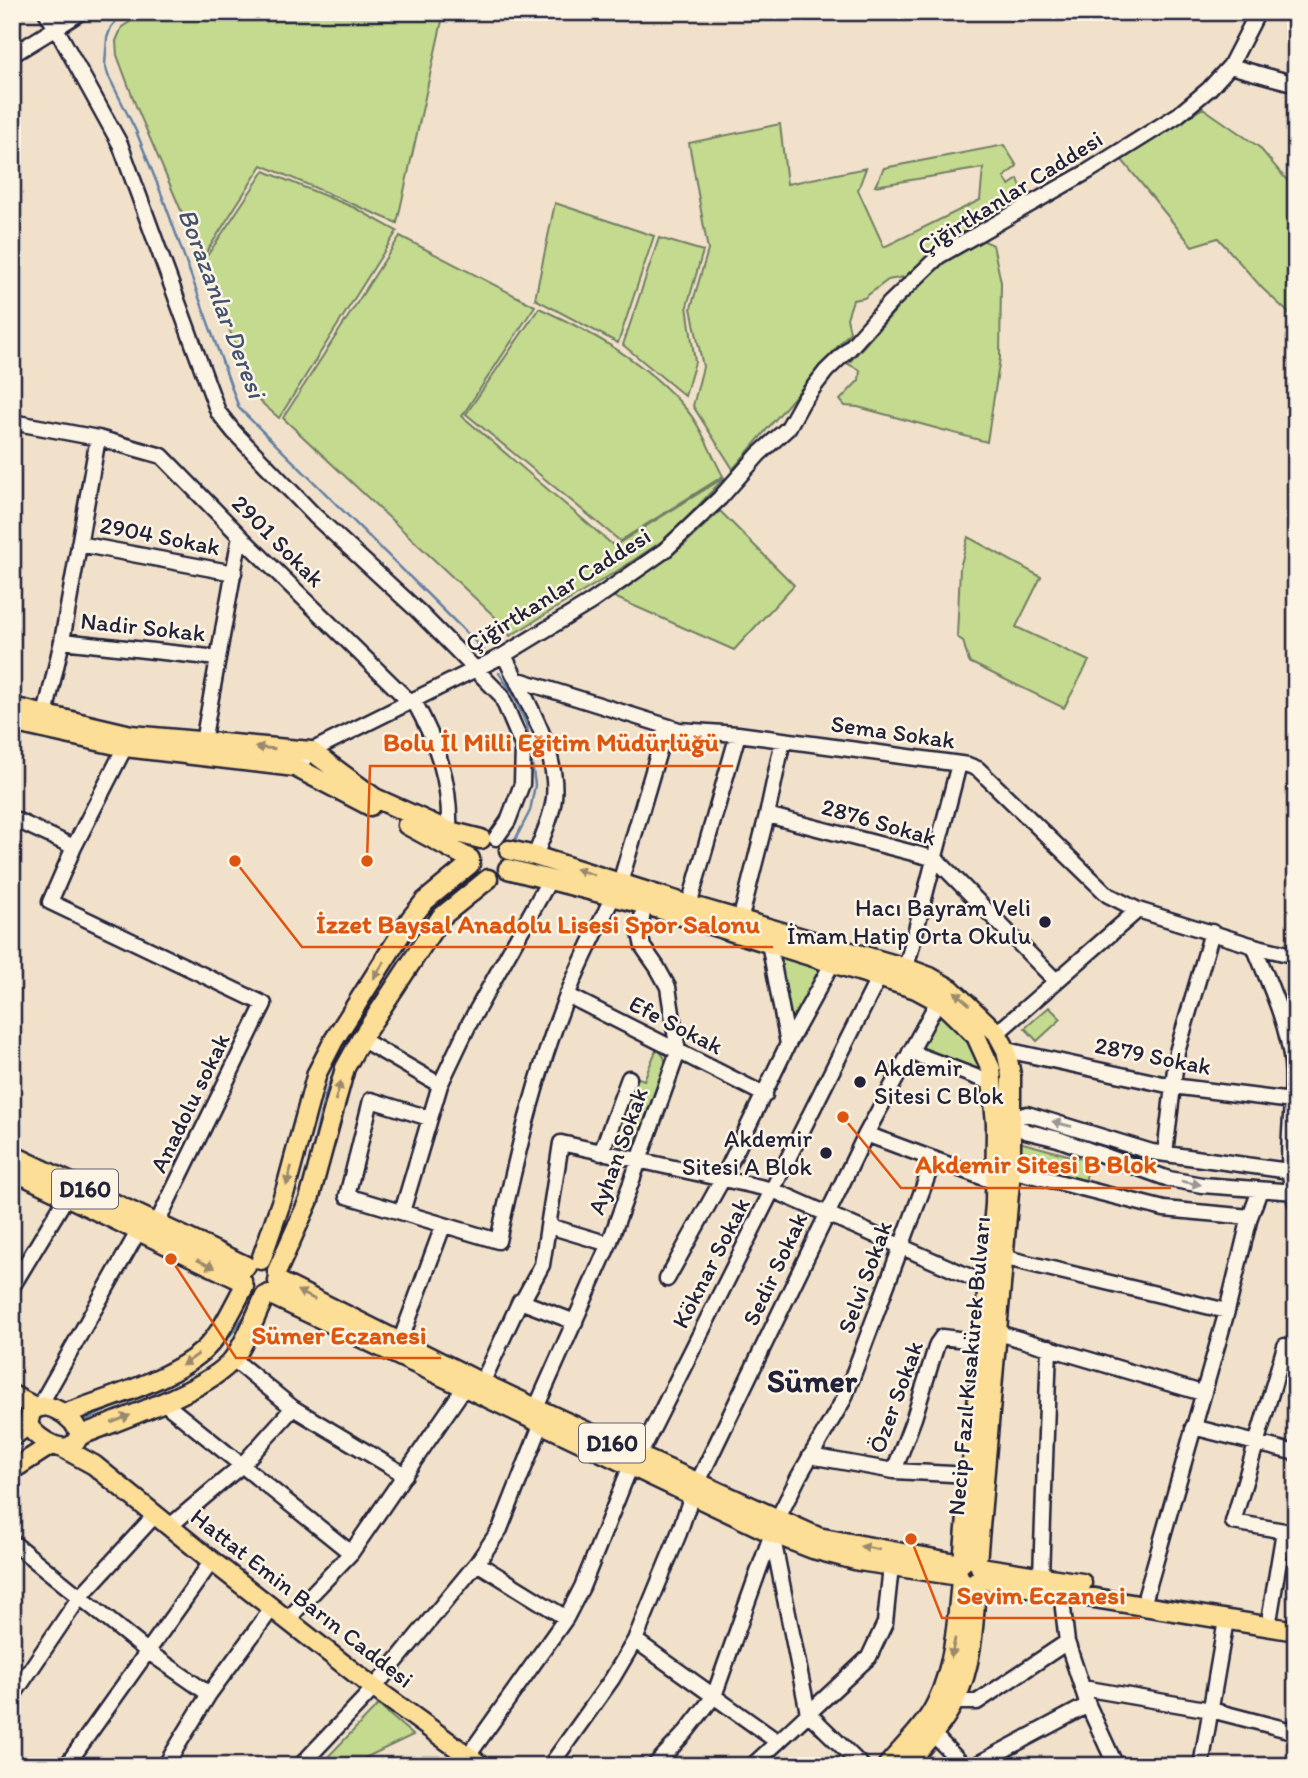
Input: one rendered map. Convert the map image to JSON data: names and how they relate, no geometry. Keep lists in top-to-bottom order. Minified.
{"streets":{"main road":["D160","Necip Fazıl Kısakürek Bulvarı","Hattat Emin Barın Caddesi"],"street":["Çiğirtkanlar Caddesi","2904 Sokak","2901 Sokak","Nadir Sokak","Sema Sokak","2876 Sokak","Efe Sokak","2879 Sokak","Anadolu sokak","Ayhan Sokak","Köknar Sokak","Sedir Sokak","Selvi Sokak","Özer Sokak"]},"crossings":[["Çiğirtkanlar Caddesi","2901 Sokak"],["Çiğirtkanlar Caddesi","Necip Fazıl Kısakürek Bulvarı"],["2901 Sokak","Necip Fazıl Kısakürek Bulvarı"],["Efe Sokak","Ayhan Sokak"],["2879 Sokak","Necip Fazıl Kısakürek Bulvarı"],["Anadolu sokak","D160"],["Ayhan Sokak","D160"],["Ayhan Sokak","Necip Fazıl Kısakürek Bulvarı"],["Ayhan Sokak","Hattat Emin Barın Caddesi"],["D160","Köknar Sokak"],["D160","Sedir Sokak"],["D160","Selvi Sokak"],["D160","Necip Fazıl Kısakürek Bulvarı"],["Köknar Sokak","Necip Fazıl Kısakürek Bulvarı"],["Köknar Sokak","Hattat Emin Barın Caddesi"],["Sedir Sokak","Necip Fazıl Kısakürek Bulvarı"],["Necip Fazıl Kısakürek Bulvarı","Özer Sokak"]],"districts":["Sümer"],"water":["Borazanlar Deresi"],"places":["İzzet Baysal Anadolu Lisesi Spor Salonu","Bolu İl Milli Eğitim Müdürlüğü","Hacı Bayram Veli İmam Hatip Orta Okulu","Akdemir Sitesi C Blok","Akdemir Sitesi B Blok","Akdemir Sitesi A Blok","Sümer Eczanesi","Sevim Eczanesi"]}
